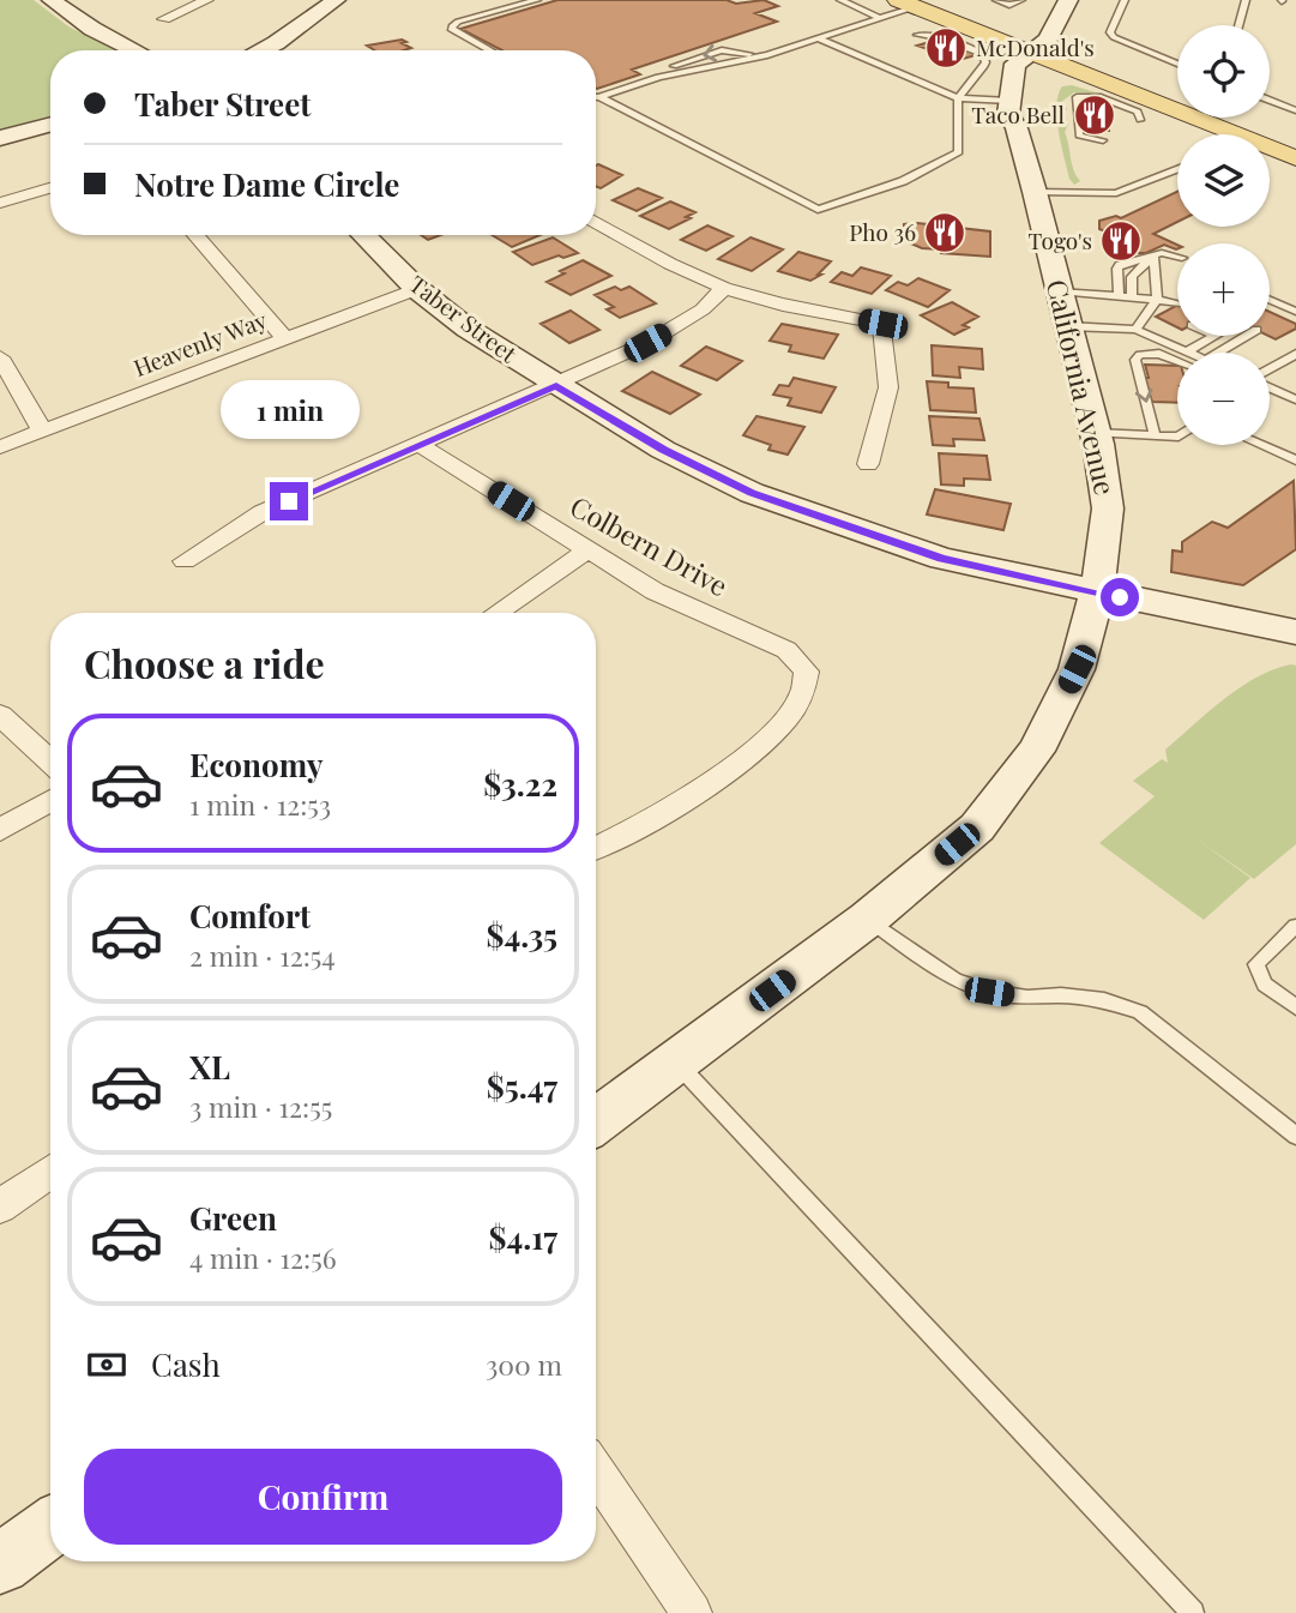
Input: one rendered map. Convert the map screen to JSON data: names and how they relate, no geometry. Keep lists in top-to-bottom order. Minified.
{"streets":{"main road":["Taber Street","California Avenue"],"street":["Heavenly Way","Colbern Drive"]},"crossings":[["Taber Street","Heavenly Way"],["Taber Street","California Avenue"]],"places":{"restaurant":["McDonald's","Taco Bell","Pho 36","Togo's"]},"page":{"map_buttons":["+","−"],"banner":["Taber Street","Notre Dame Circle"],"bubble":"1 min","heading":"Choose a ride","list":[{"name":"Economy","note":"1 min · 12:53","value":"$3.22"},{"name":"Comfort","note":"2 min · 12:54","value":"$4.35"},{"name":"XL","note":"3 min · 12:55","value":"$5.47"},{"name":"Green","note":"4 min · 12:56","value":"$4.17"}],"pay":["Cash","300 m"],"buttons":"Confirm"}}
